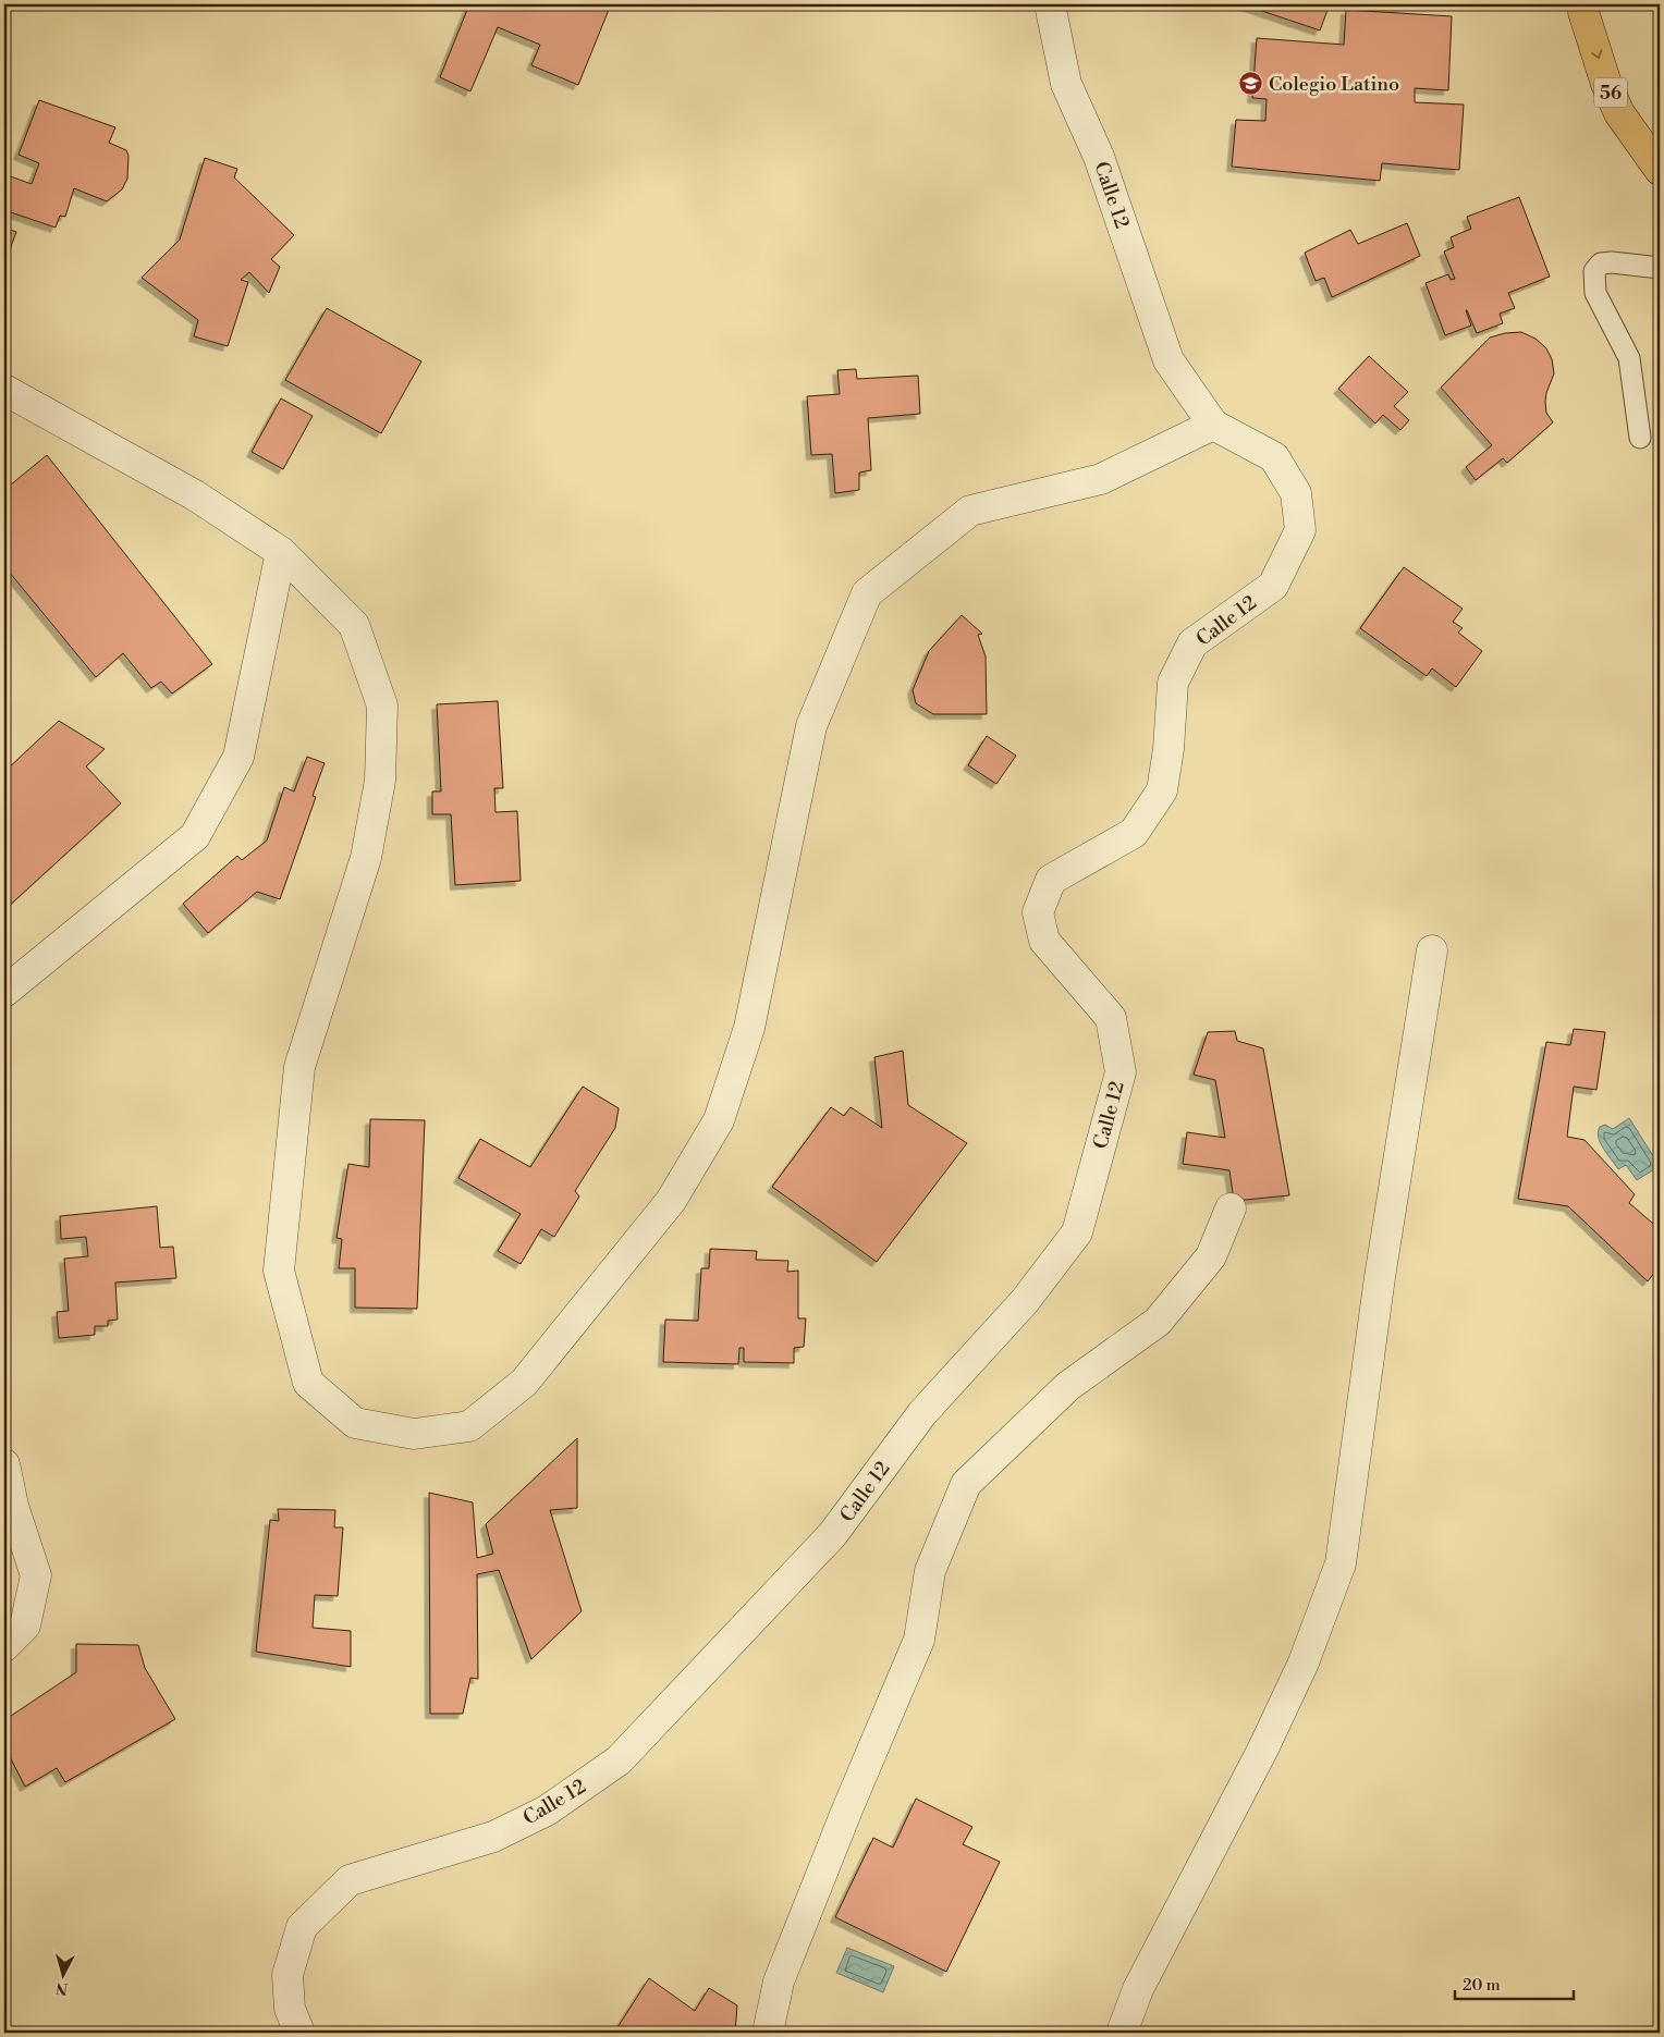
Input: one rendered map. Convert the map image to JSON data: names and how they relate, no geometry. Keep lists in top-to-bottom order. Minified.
{"streets":{"main road":["56"],"street":["Calle 12"]},"places":{"school or university":["Colegio Latino"]},"scale_bar":"20 m","north":"bottom"}
